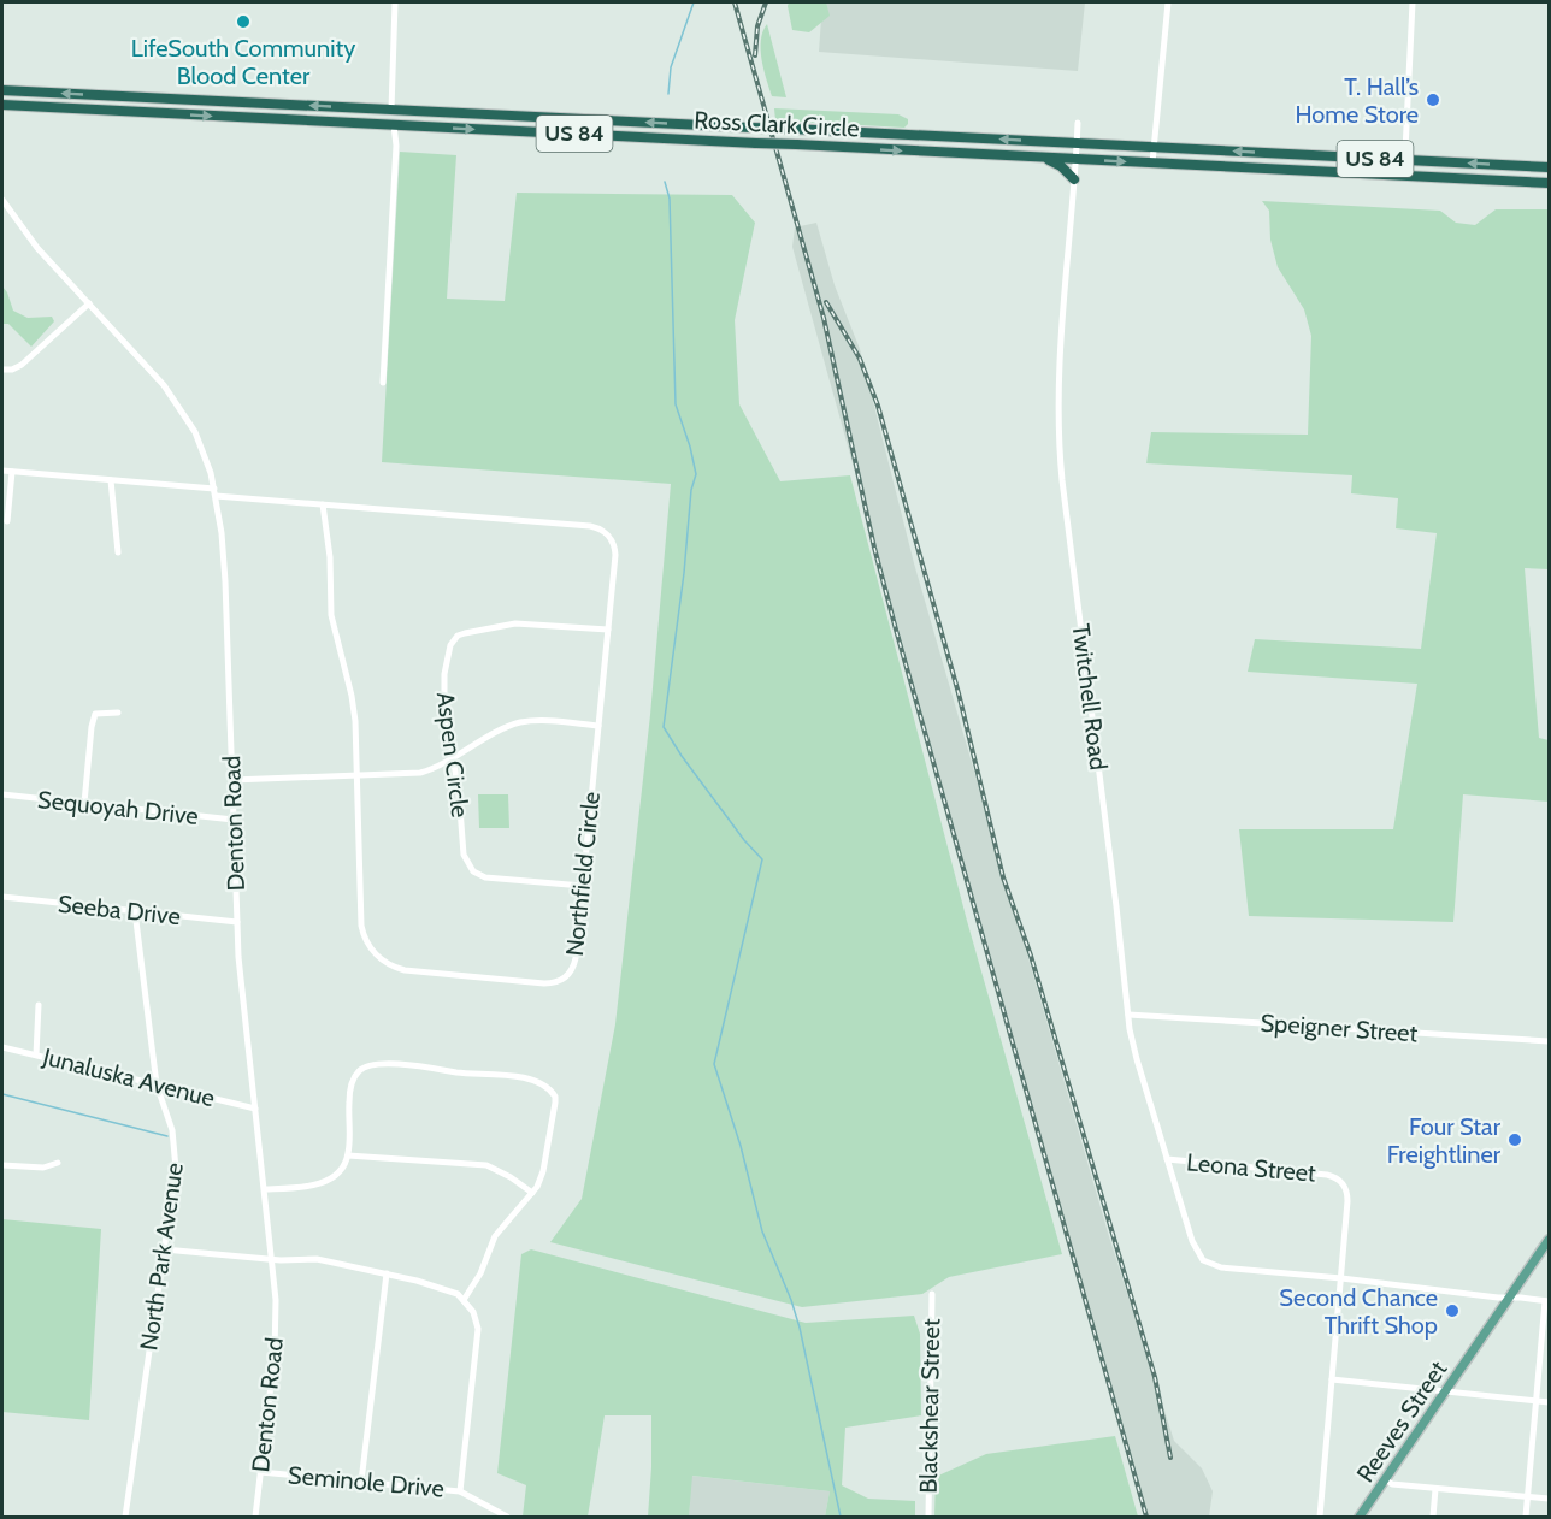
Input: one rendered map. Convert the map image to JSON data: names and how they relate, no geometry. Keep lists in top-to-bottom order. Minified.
{"streets":{"highway":["Ross Clark Circle","US 84"],"main road":["Reeves Street"],"street":["Twitchell Road","Aspen Circle","Sequoyah Drive","Denton Road","Northfield Circle","Seeba Drive","Speigner Street","Junaluska Avenue","Leona Street","North Park Avenue","Blackshear Street","Seminole Drive"]},"crossings":[["Ross Clark Circle","Twitchell Road"],["Twitchell Road","Speigner Street"],["Twitchell Road","Leona Street"],["Aspen Circle","Northfield Circle"],["Sequoyah Drive","Denton Road"],["Denton Road","Northfield Circle"],["Denton Road","Seeba Drive"],["Denton Road","Junaluska Avenue"],["Denton Road","Seminole Drive"],["Seeba Drive","North Park Avenue"],["Junaluska Avenue","North Park Avenue"]],"places":["LifeSouth Community Blood Center","T. Hall’s Home Store","Four Star Freightliner","Second Chance Thrift Shop"]}
